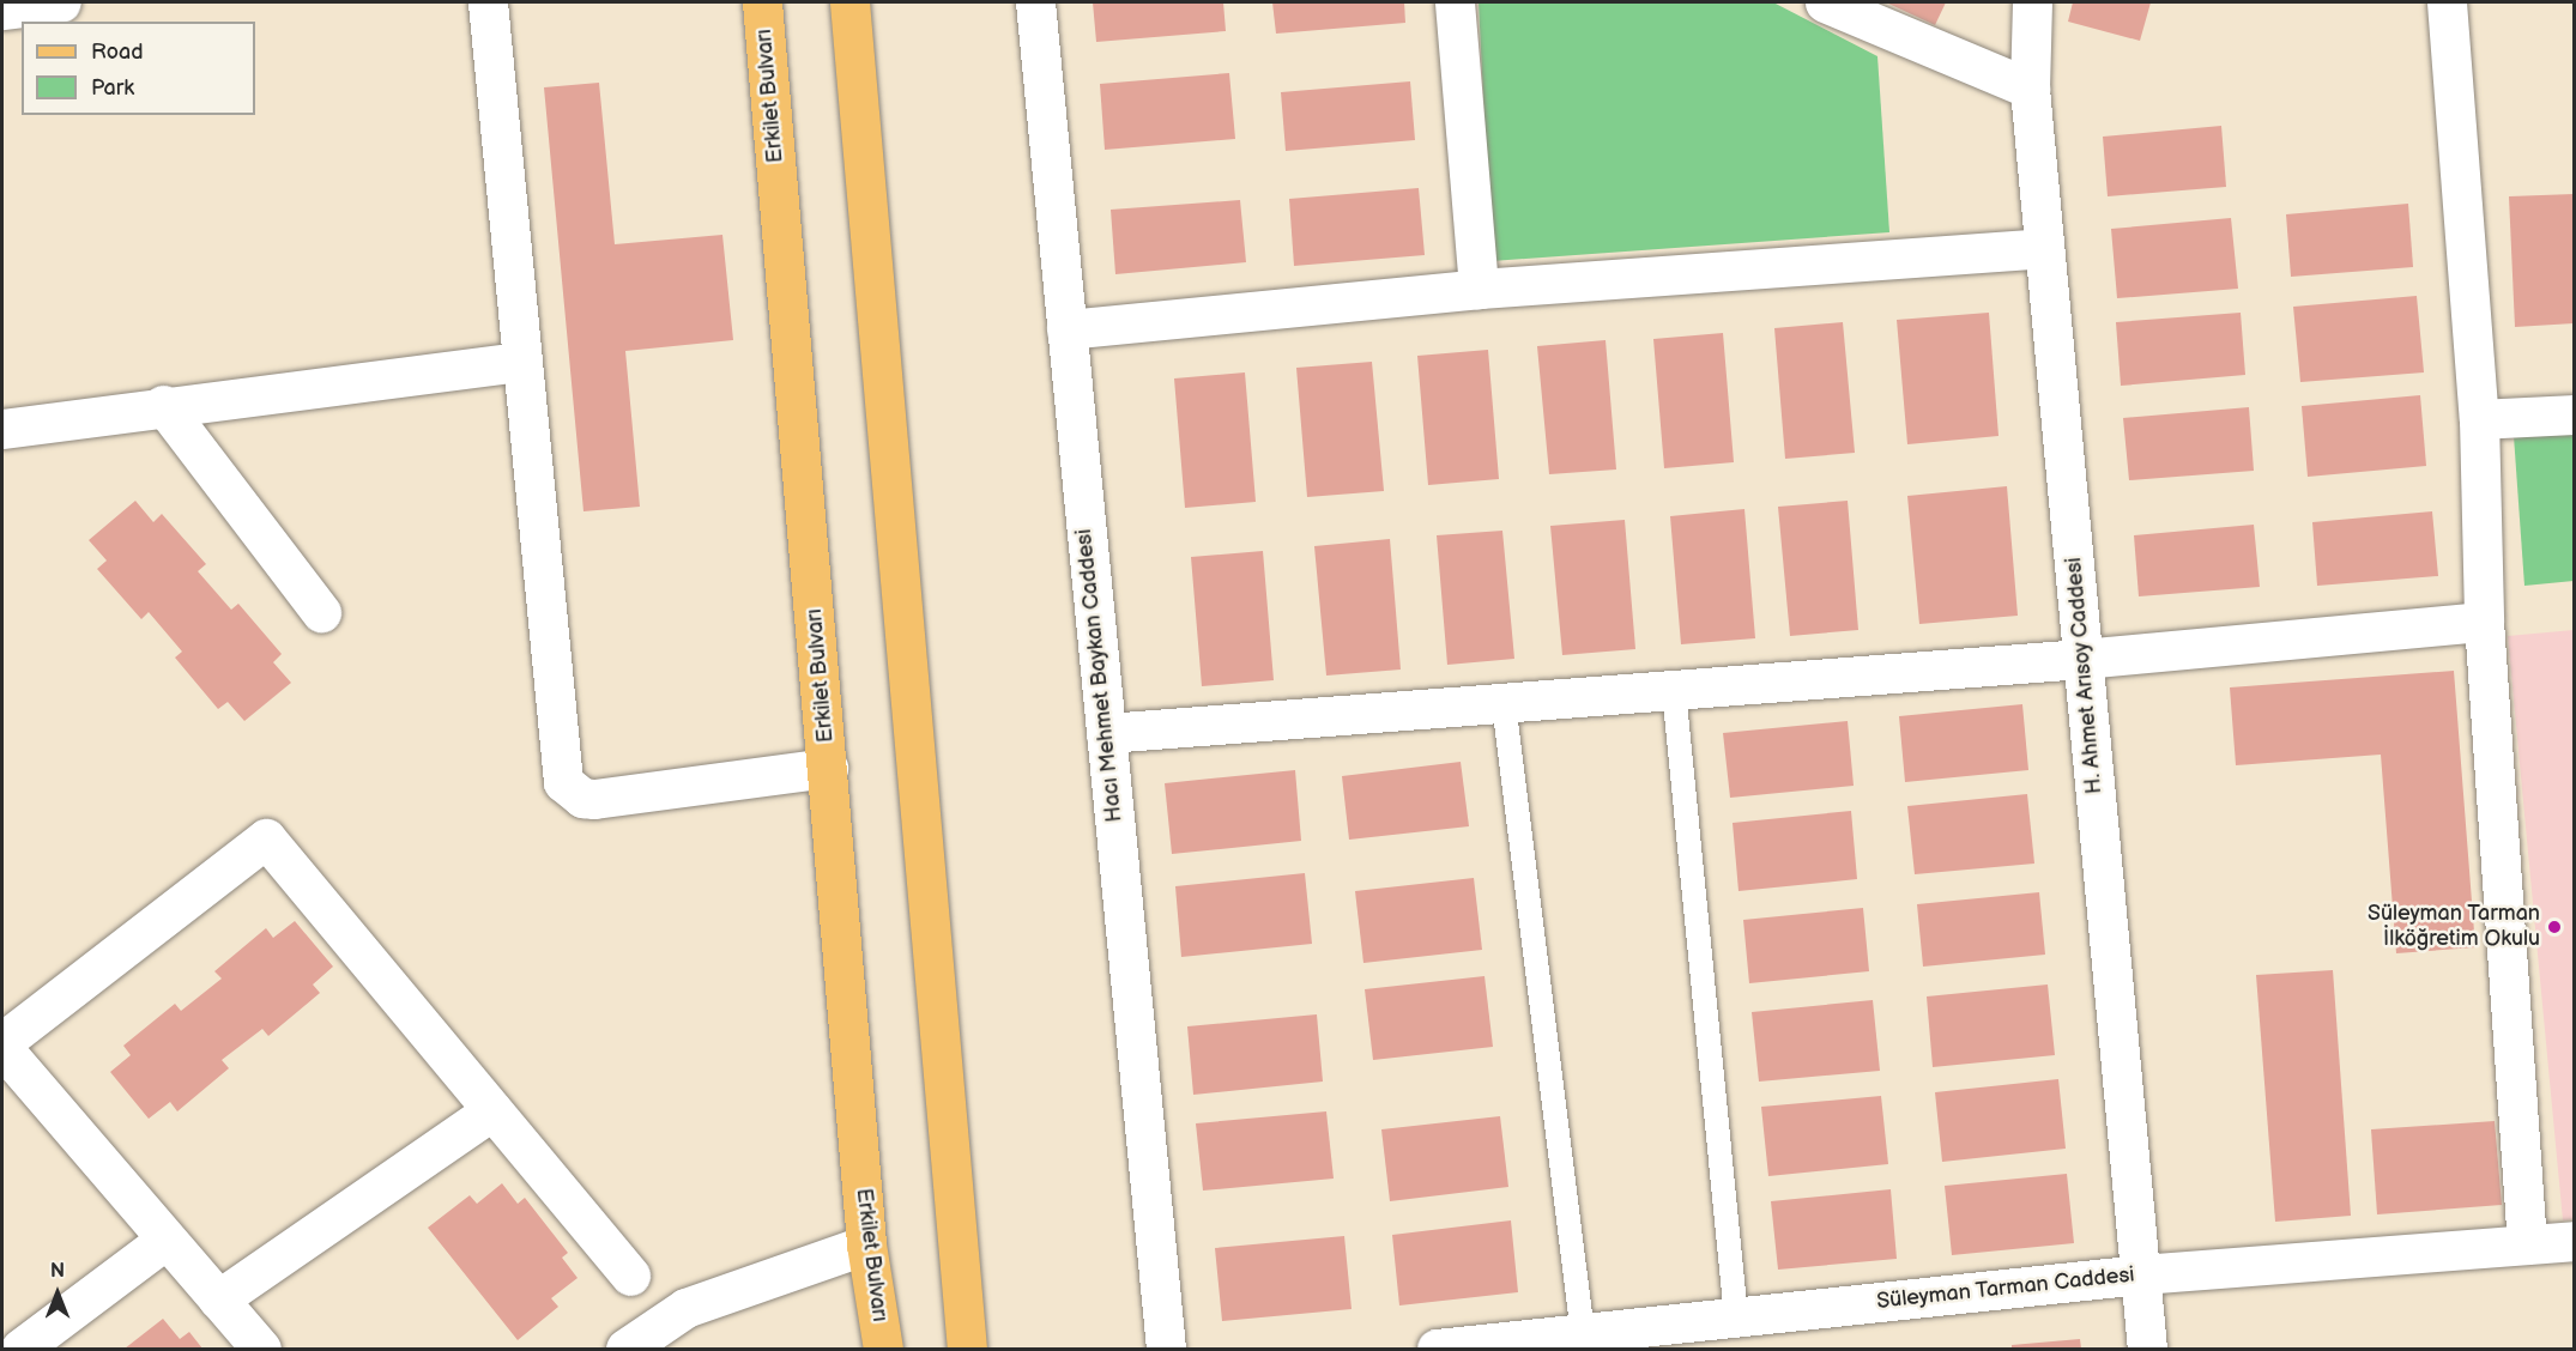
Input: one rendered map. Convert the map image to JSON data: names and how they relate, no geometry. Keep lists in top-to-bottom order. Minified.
{"streets":{"main road":["Erkilet Bulvarı"],"street":["Hacı Mehmet Baykan Caddesi","H. Ahmet Arısoy Caddesi","Süleyman Tarman Caddesi"]},"crossings":[["H. Ahmet Arısoy Caddesi","Süleyman Tarman Caddesi"]],"places":["Süleyman Tarman İlköğretim Okulu"],"legend":["Road","Park"],"north":"top"}
